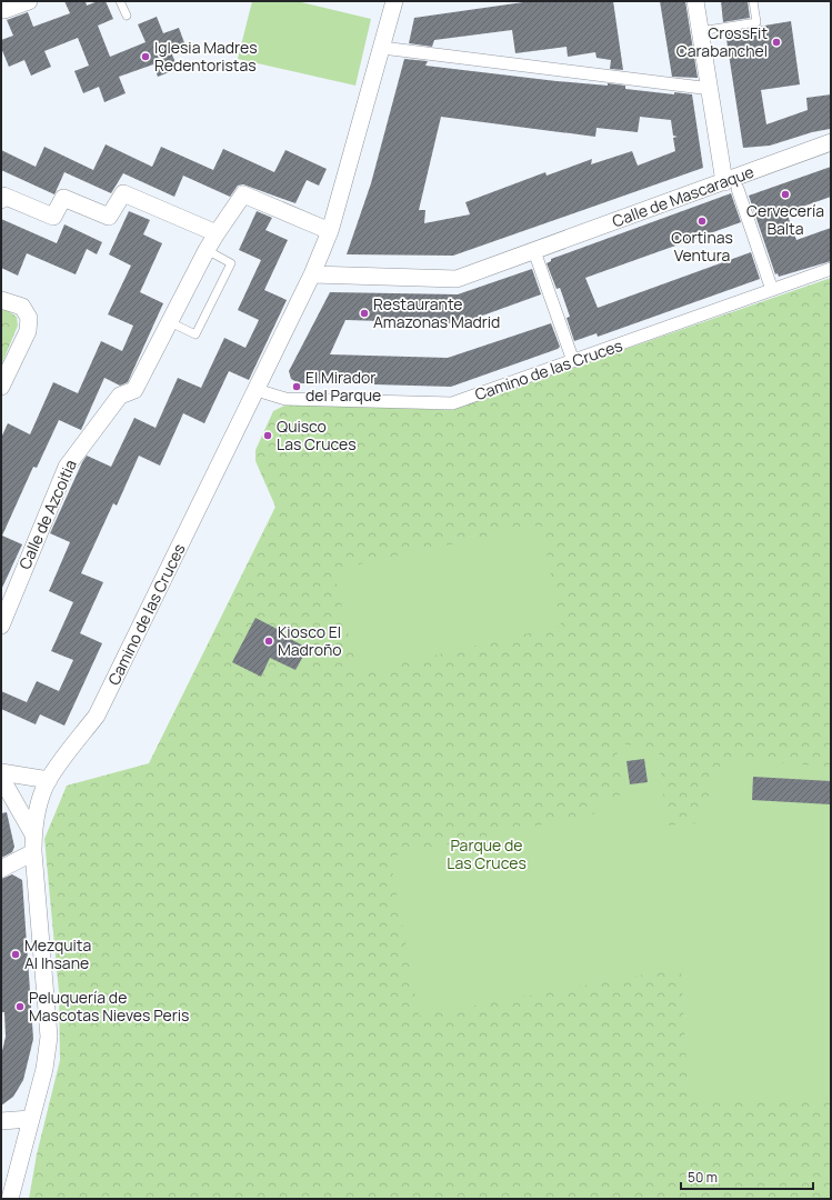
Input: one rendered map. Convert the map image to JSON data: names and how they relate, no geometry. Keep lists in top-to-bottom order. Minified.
{"streets":{"street":["Calle de Mascaraque","Camino de las Cruces","Calle de Azcoitia"]},"crossings":[["Calle de Mascaraque","Camino de las Cruces"],["Camino de las Cruces","Calle de Azcoitia"]],"parks":["Parque de Las Cruces"],"places":["CrossFit Carabanchel","Iglesia Madres Redentoristas","Cervecería Balta","Cortinas Ventura","Restaurante Amazonas Madrid","El Mirador del Parque","Quisco Las Cruces","Kiosco El Madroño","Mezquita Al Ihsane","Peluquería de Mascotas Nieves Peris"],"scale_bar":"50 m"}
